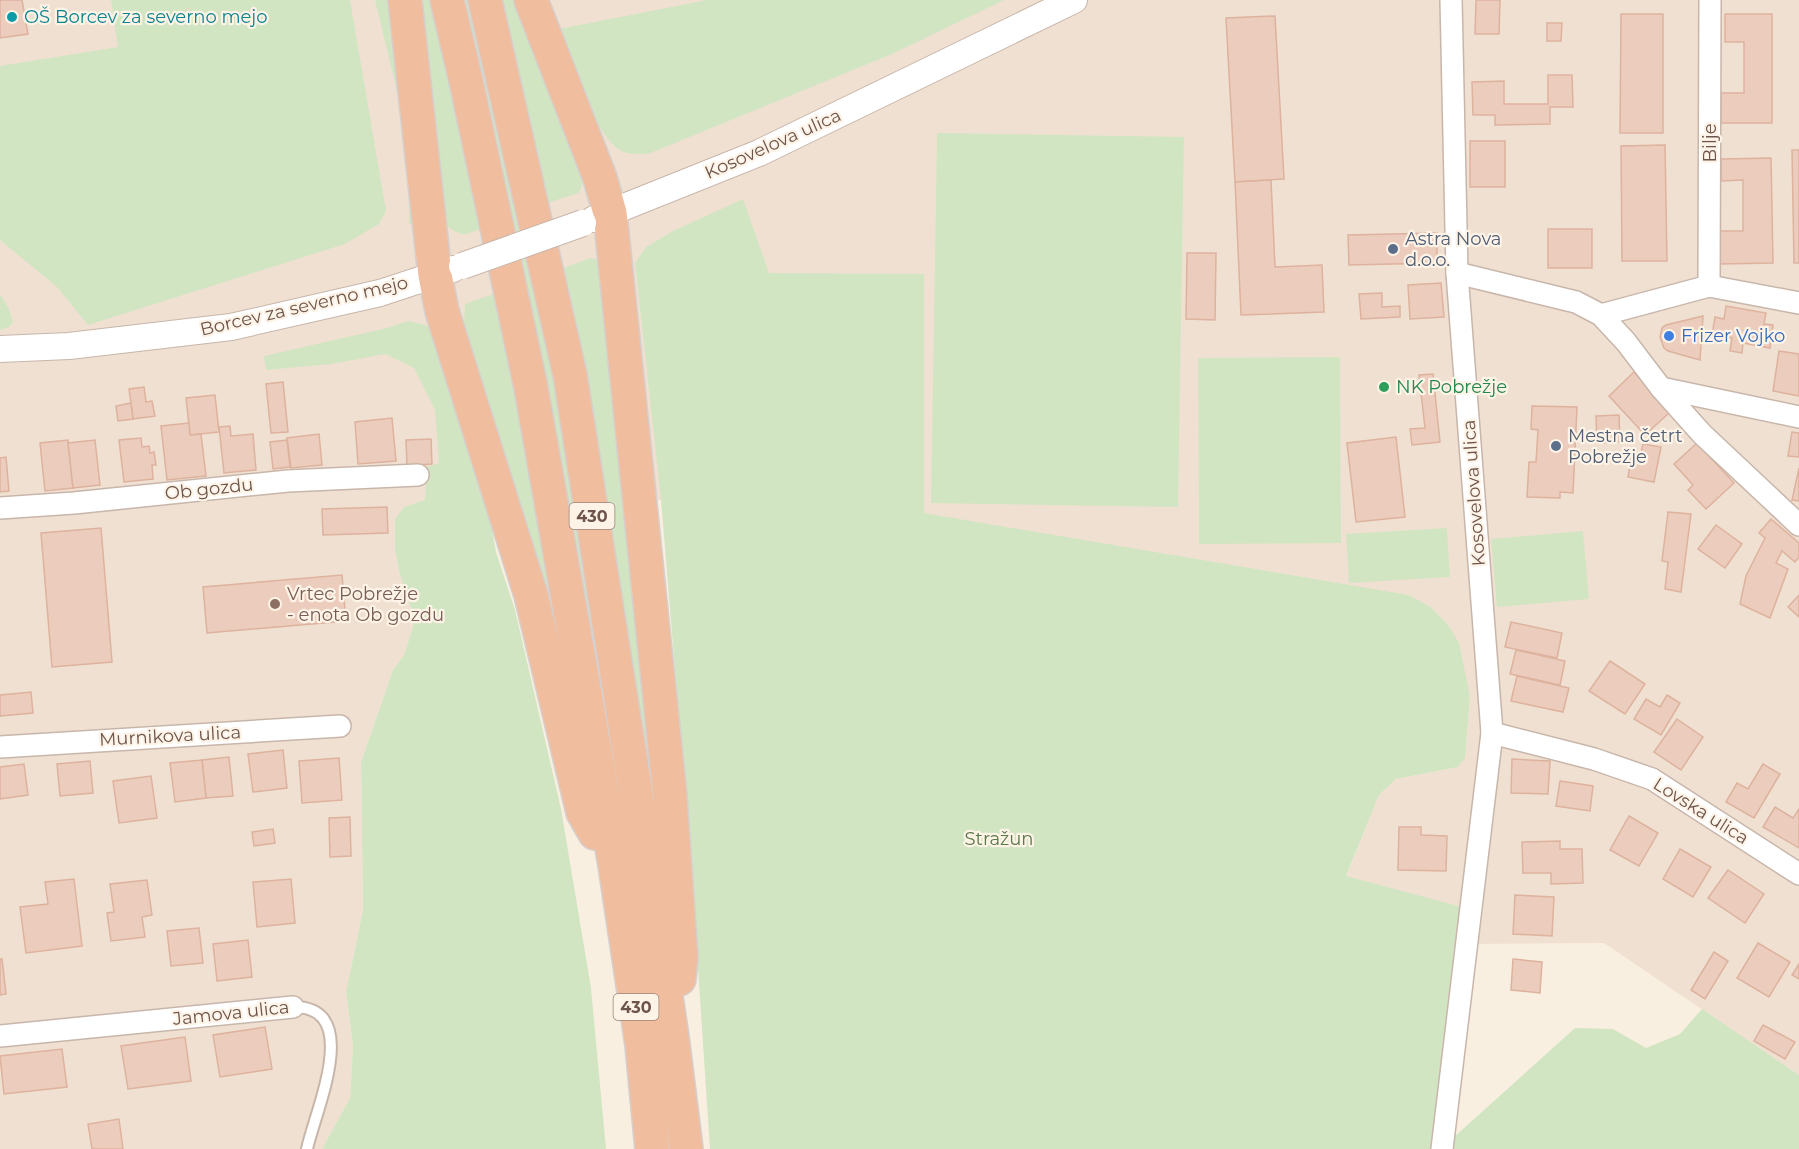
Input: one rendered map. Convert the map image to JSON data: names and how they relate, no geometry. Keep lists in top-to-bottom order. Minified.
{"streets":{"highway":["430"],"street":["Bilje","Kosovelova ulica","Borcev za severno mejo","Ob gozdu","Murnikova ulica","Lovska ulica","Jamova ulica"]},"crossings":[["Kosovelova ulica","Borcev za severno mejo"],["Kosovelova ulica","Lovska ulica"]],"parks":["Stražun"],"places":["OŠ Borcev za severno mejo","Astra Nova d.o.o.","Frizer Vojko","NK Pobrežje","Mestna četrt Pobrežje","Vrtec Pobrežje - enota Ob gozdu"]}
